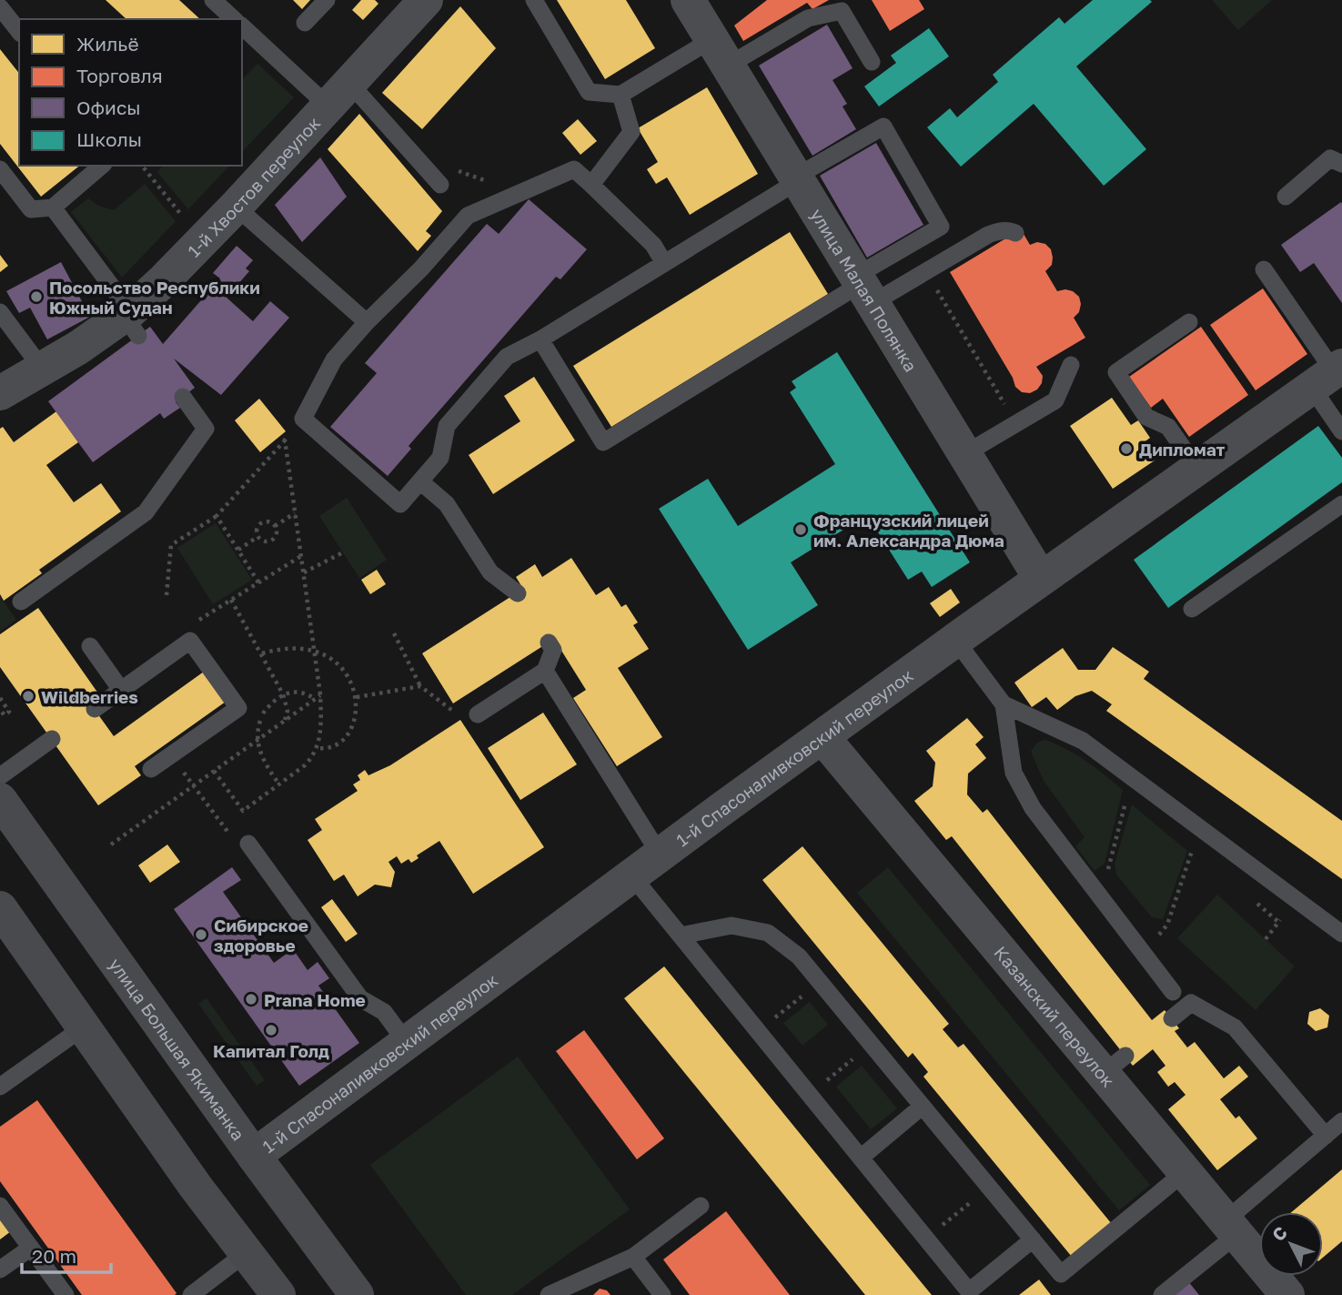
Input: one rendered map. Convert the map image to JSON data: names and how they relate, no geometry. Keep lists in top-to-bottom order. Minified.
{"streets":{"main road":["улица Большая Якиманка"],"street":["1-й Хвостов переулок","улица Малая Полянка","1-й Спасоналивковский переулок","Казанский переулок"]},"crossings":[["улица Малая Полянка","1-й Спасоналивковский переулок"],["1-й Спасоналивковский переулок","Казанский переулок"],["1-й Спасоналивковский переулок","улица Большая Якиманка"]],"places":["Посольство Республики Южный Судан","Дипломат","Французский лицей им. Александра Дюма","Wildberries","Сибирское здоровье","Prana Home","Капитал Голд"],"legend":["Жильё","Торговля","Офисы","Школы"],"scale_bar":"20 m","north":"top left"}
